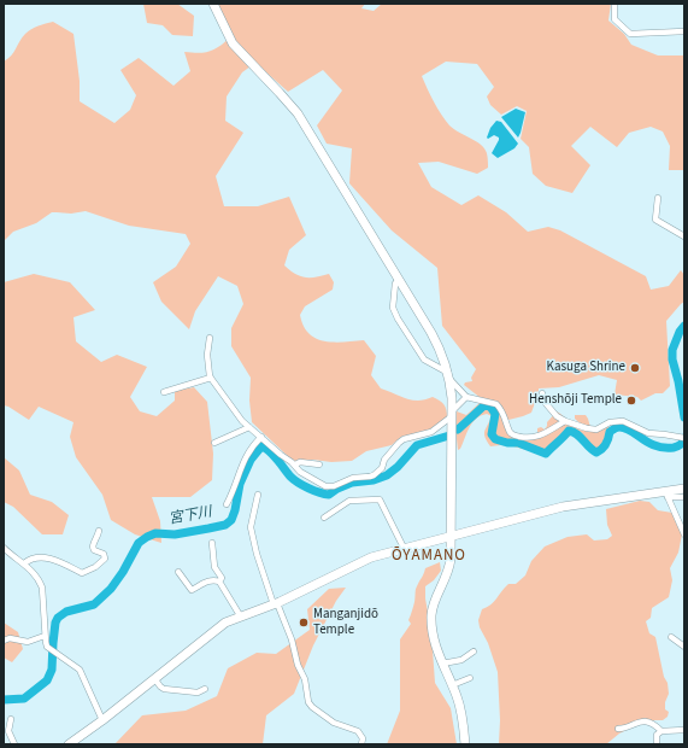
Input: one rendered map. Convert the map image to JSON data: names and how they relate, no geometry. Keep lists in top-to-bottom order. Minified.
{"districts":["ŌYAMANO"],"water":["宮下川"],"places":["Kasuga Shrine","Henshōji Temple","Manganjidō Temple"]}
